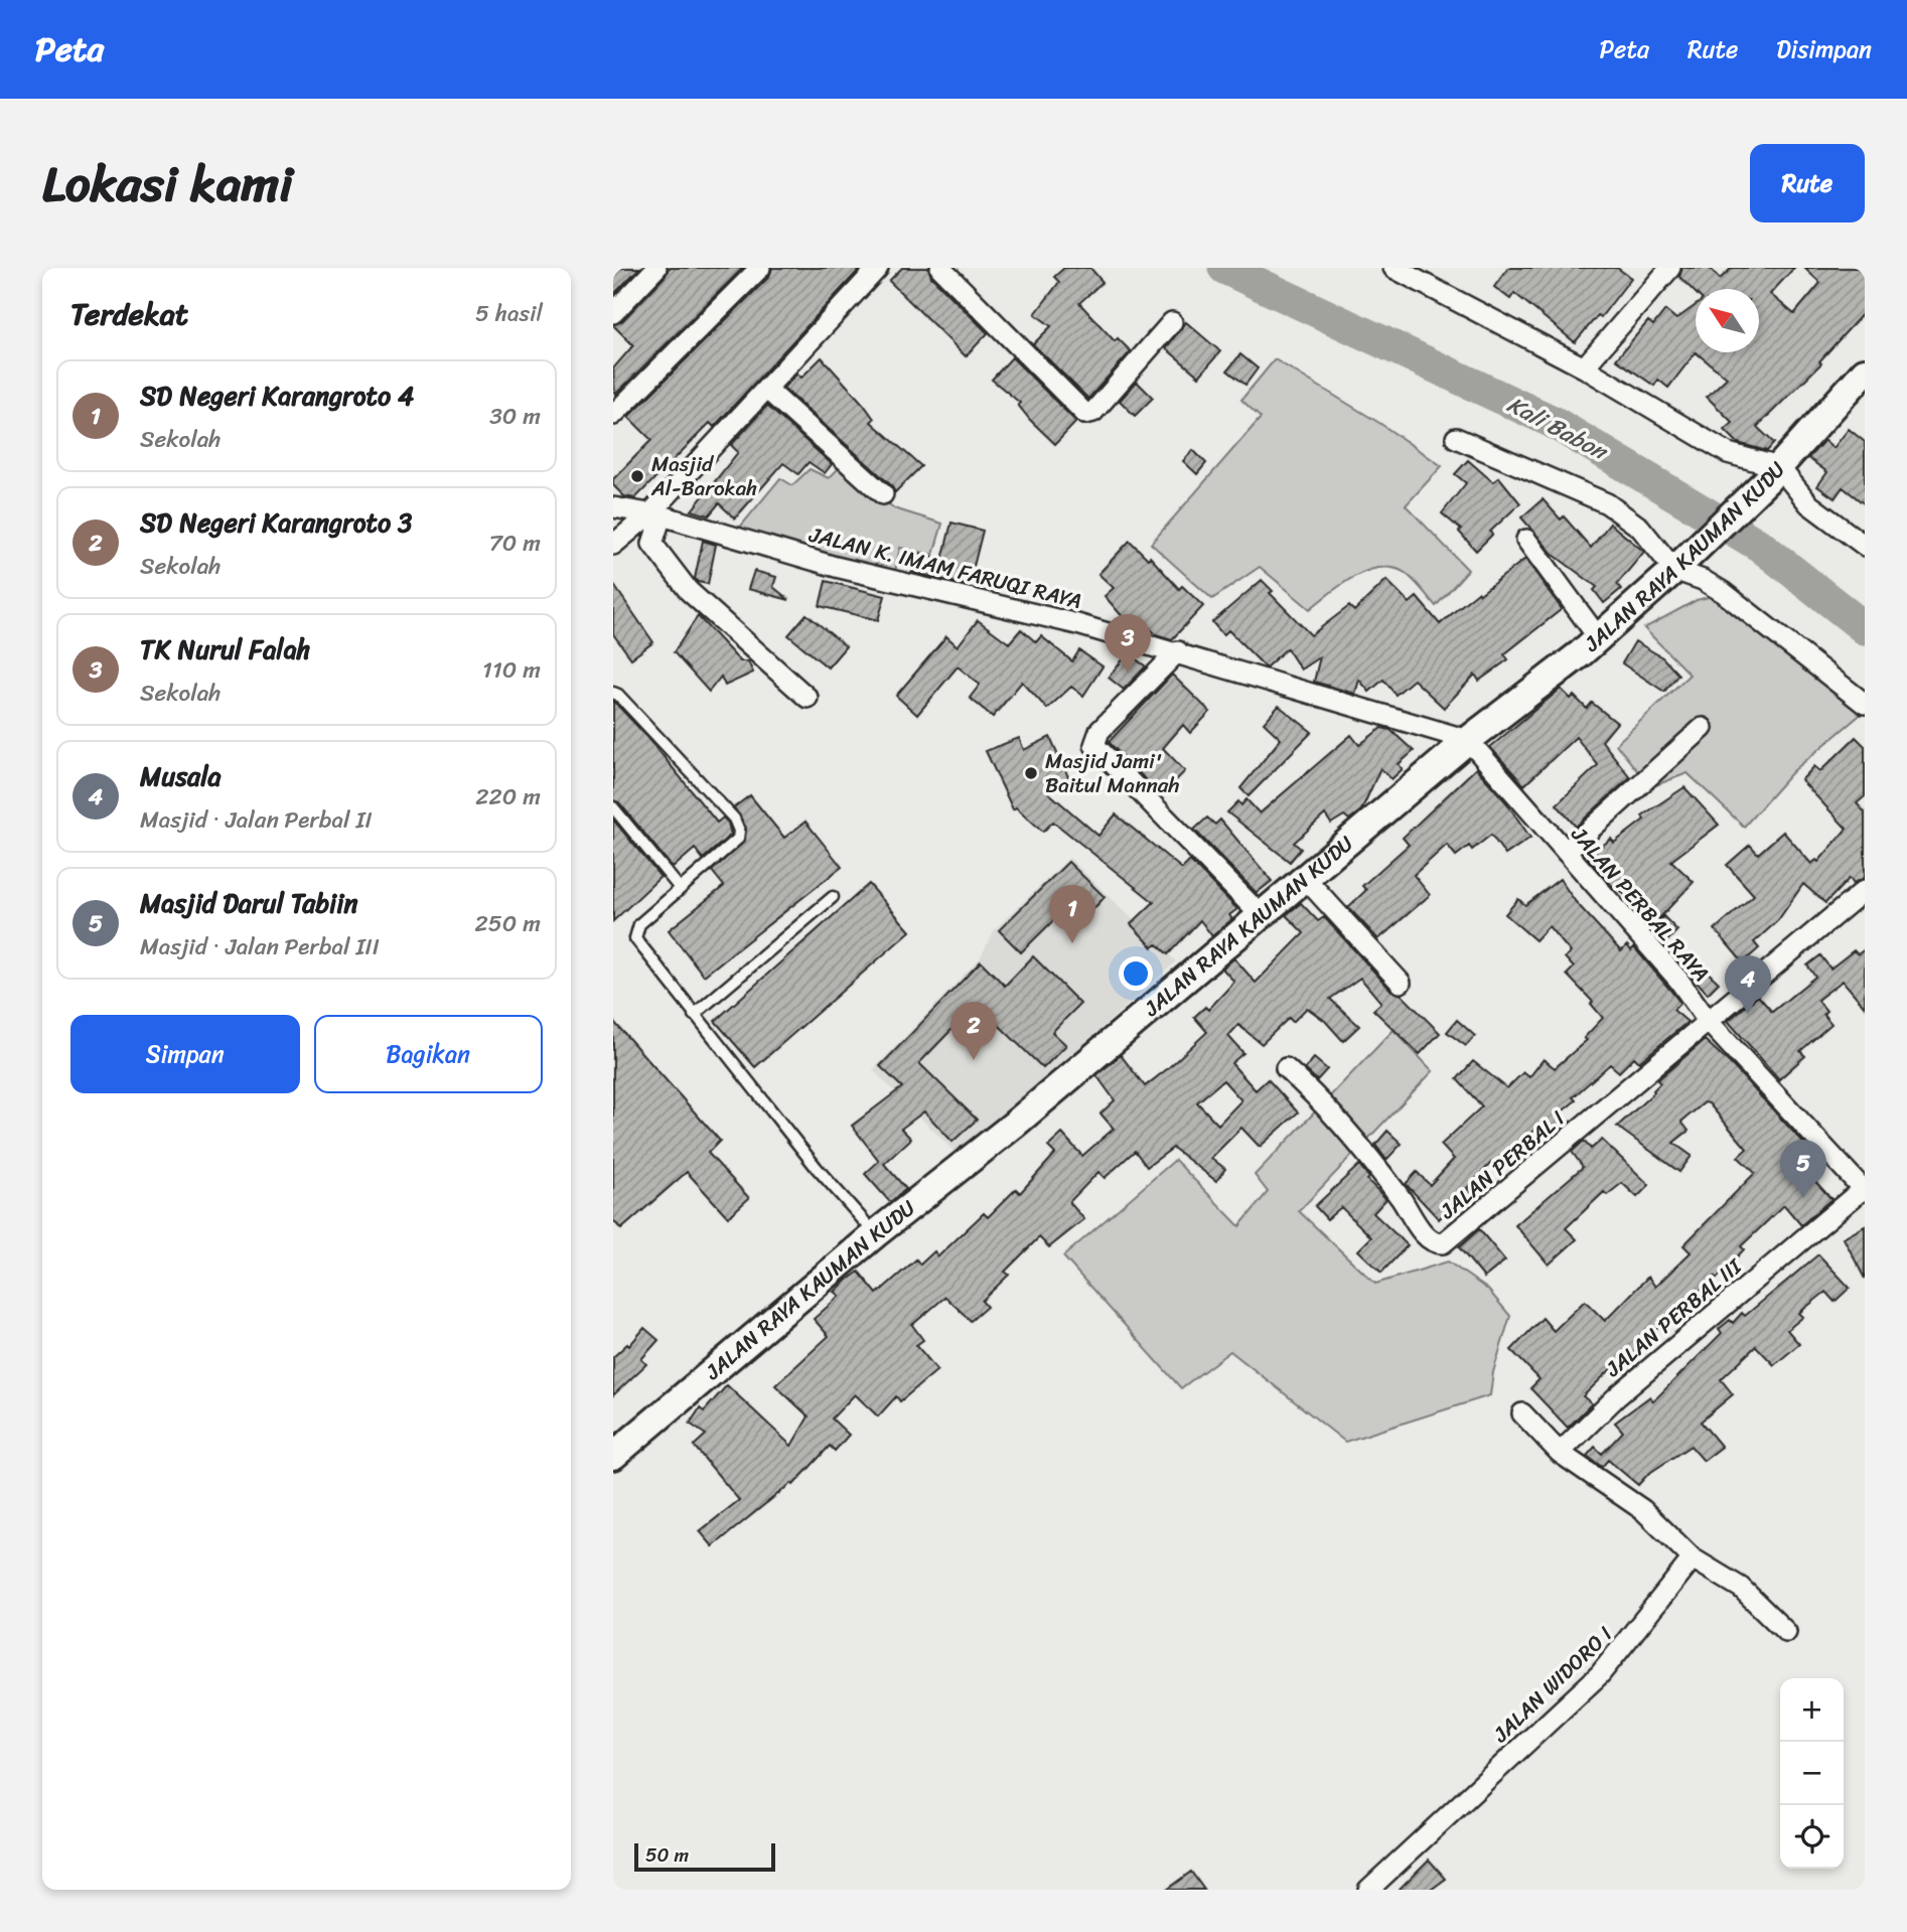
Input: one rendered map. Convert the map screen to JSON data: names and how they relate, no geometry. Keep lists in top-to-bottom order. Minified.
{"streets":{"street":["JALAN RAYA KAUMAN KUDU","JALAN K. IMAM FARUQI RAYA","JALAN PERBAL RAYA","JALAN PERBAL I","JALAN PERBAL III","JALAN WIDORO I"]},"crossings":[["JALAN RAYA KAUMAN KUDU","JALAN K. IMAM FARUQI RAYA"],["JALAN RAYA KAUMAN KUDU","JALAN PERBAL RAYA"],["JALAN K. IMAM FARUQI RAYA","JALAN PERBAL RAYA"],["JALAN PERBAL RAYA","JALAN PERBAL I"],["JALAN PERBAL RAYA","JALAN PERBAL III"]],"water":["Kali Babon"],"places":["Masjid Al-Barokah","Masjid Jami' Baitul Mannah"],"scale_bar":"50 m","north":"top left","page":{"header":"Peta","nav":["Peta","Rute","Disimpan"],"title":"Lokasi kami","buttons":["Rute",["Simpan","Bagikan"]],"heading":["Terdekat","5 hasil"],"list":[{"mark":"1","name":"SD Negeri Karangroto 4","note":"Sekolah","value":"30 m"},{"mark":"2","name":"SD Negeri Karangroto 3","note":"Sekolah","value":"70 m"},{"mark":"3","name":"TK Nurul Falah","note":"Sekolah","value":"110 m"},{"mark":"4","name":"Musala","note":"Masjid · Jalan Perbal II","value":"220 m"},{"mark":"5","name":"Masjid Darul Tabiin","note":"Masjid · Jalan Perbal III","value":"250 m"}],"pins":["3","1","4","2","5"],"map_buttons":["+","−"],"scale":"50 m"}}
